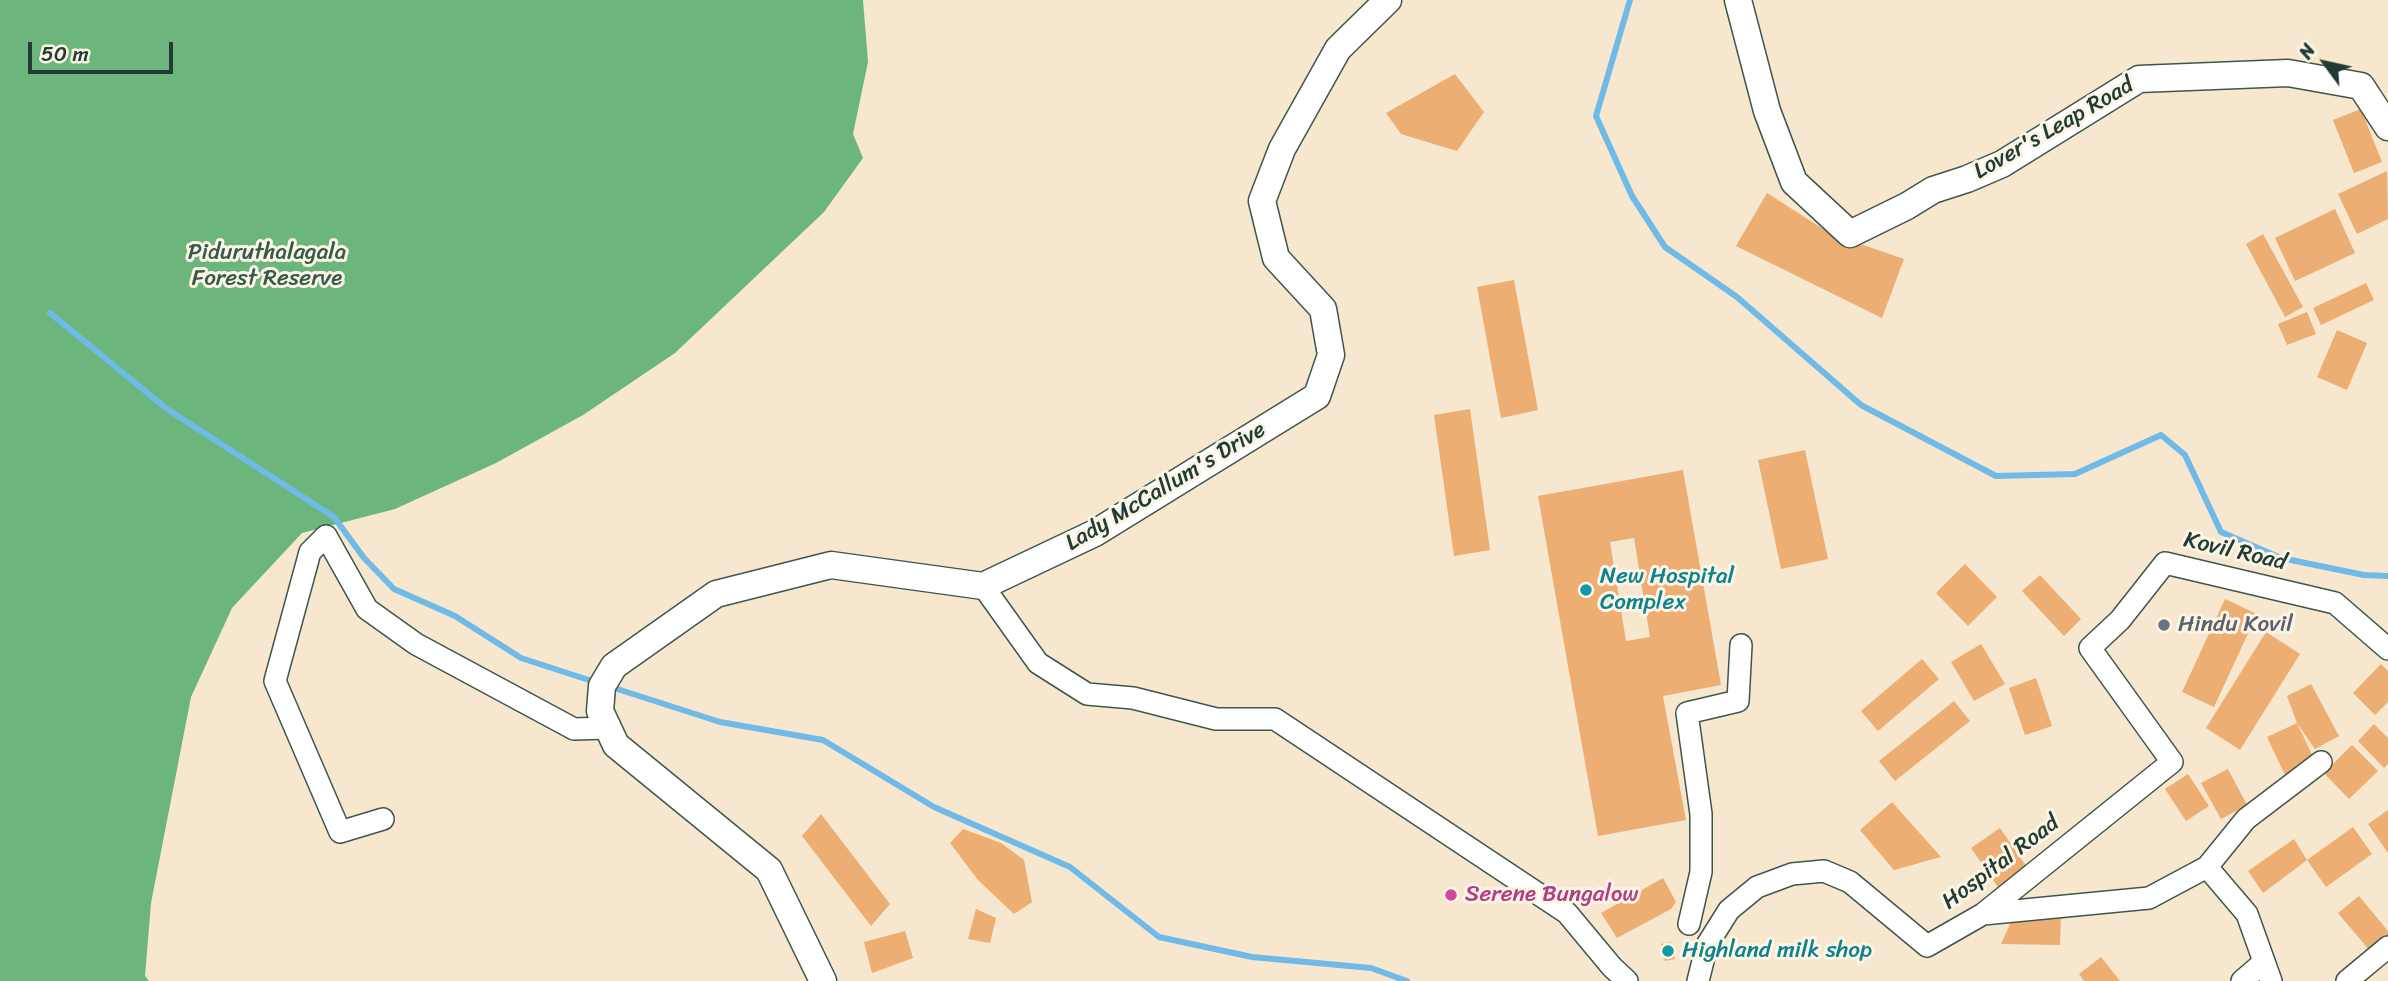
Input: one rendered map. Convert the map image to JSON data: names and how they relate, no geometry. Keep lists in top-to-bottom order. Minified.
{"streets":{"main road":["Lover's Leap Road","Lady McCallum's Drive"],"street":["Kovil Road","Hospital Road"]},"crossings":[["Kovil Road","Hospital Road"]],"parks":["Piduruthalagala Forest Reserve"],"places":["New Hospital Complex","Hindu Kovil","Serene Bungalow","Highland milk shop"],"scale_bar":"50 m","north":"top left"}
